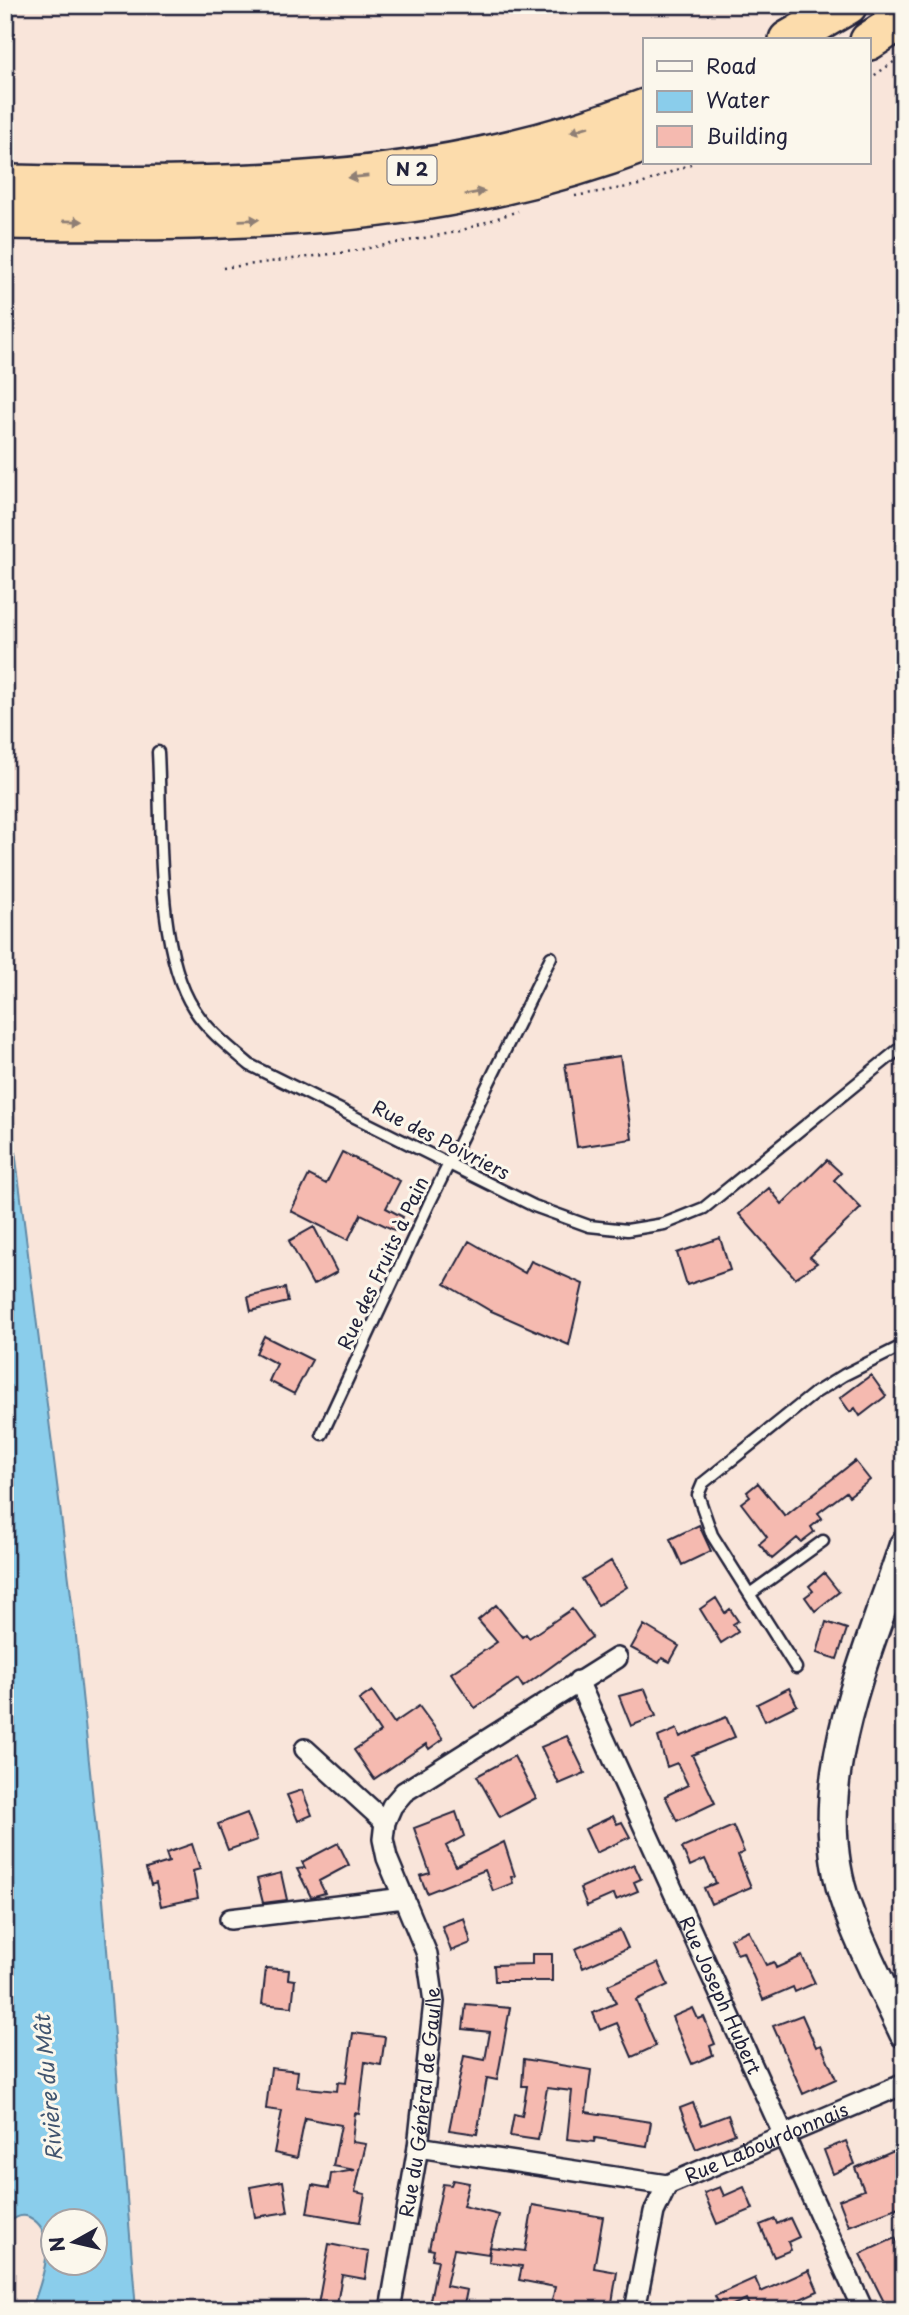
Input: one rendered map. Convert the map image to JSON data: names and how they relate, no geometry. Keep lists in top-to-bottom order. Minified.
{"streets":{"highway":["N 2"],"street":["Rue Joseph Hubert","Rue du Général de Gaulle","Rue Labourdonnais"],"lane":["Rue des Poivriers","Rue des Fruits à Pain"]},"crossings":[["Rue des Poivriers","Rue des Fruits à Pain"],["Rue Joseph Hubert","Rue Labourdonnais"],["Rue du Général de Gaulle","Rue Labourdonnais"]],"water":["Rivière du Mât"],"legend":["Road","Water","Building"],"north":"left"}
